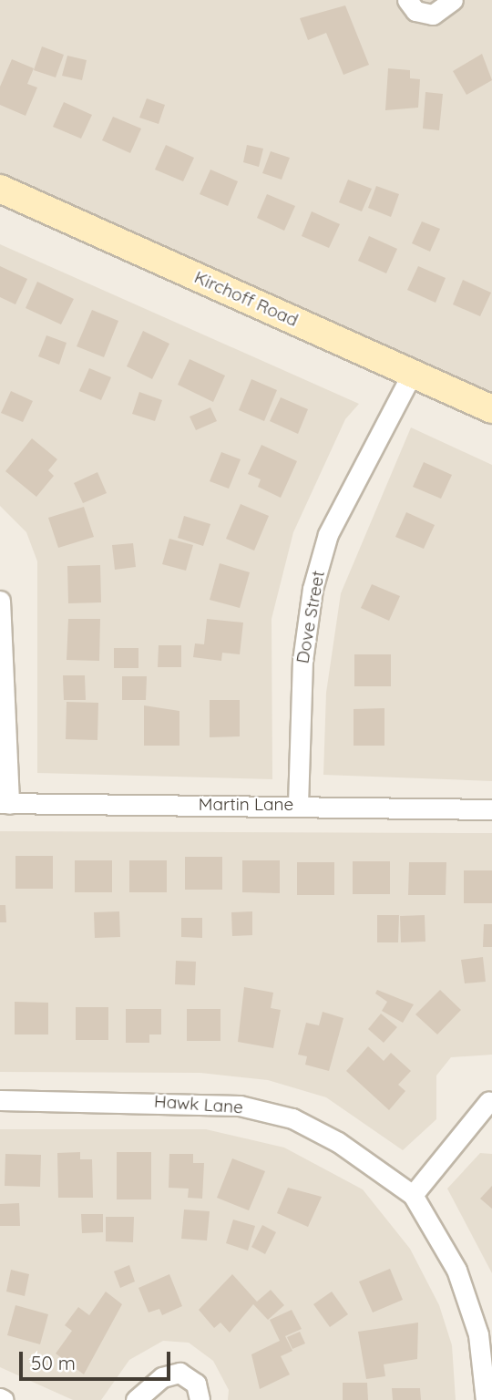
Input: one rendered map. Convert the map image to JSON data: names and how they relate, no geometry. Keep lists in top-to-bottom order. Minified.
{"streets":{"main road":["Kirchoff Road"],"street":["Dove Street","Martin Lane","Hawk Lane"]},"crossings":[["Kirchoff Road","Dove Street"],["Dove Street","Martin Lane"]],"scale_bar":"50 m"}
